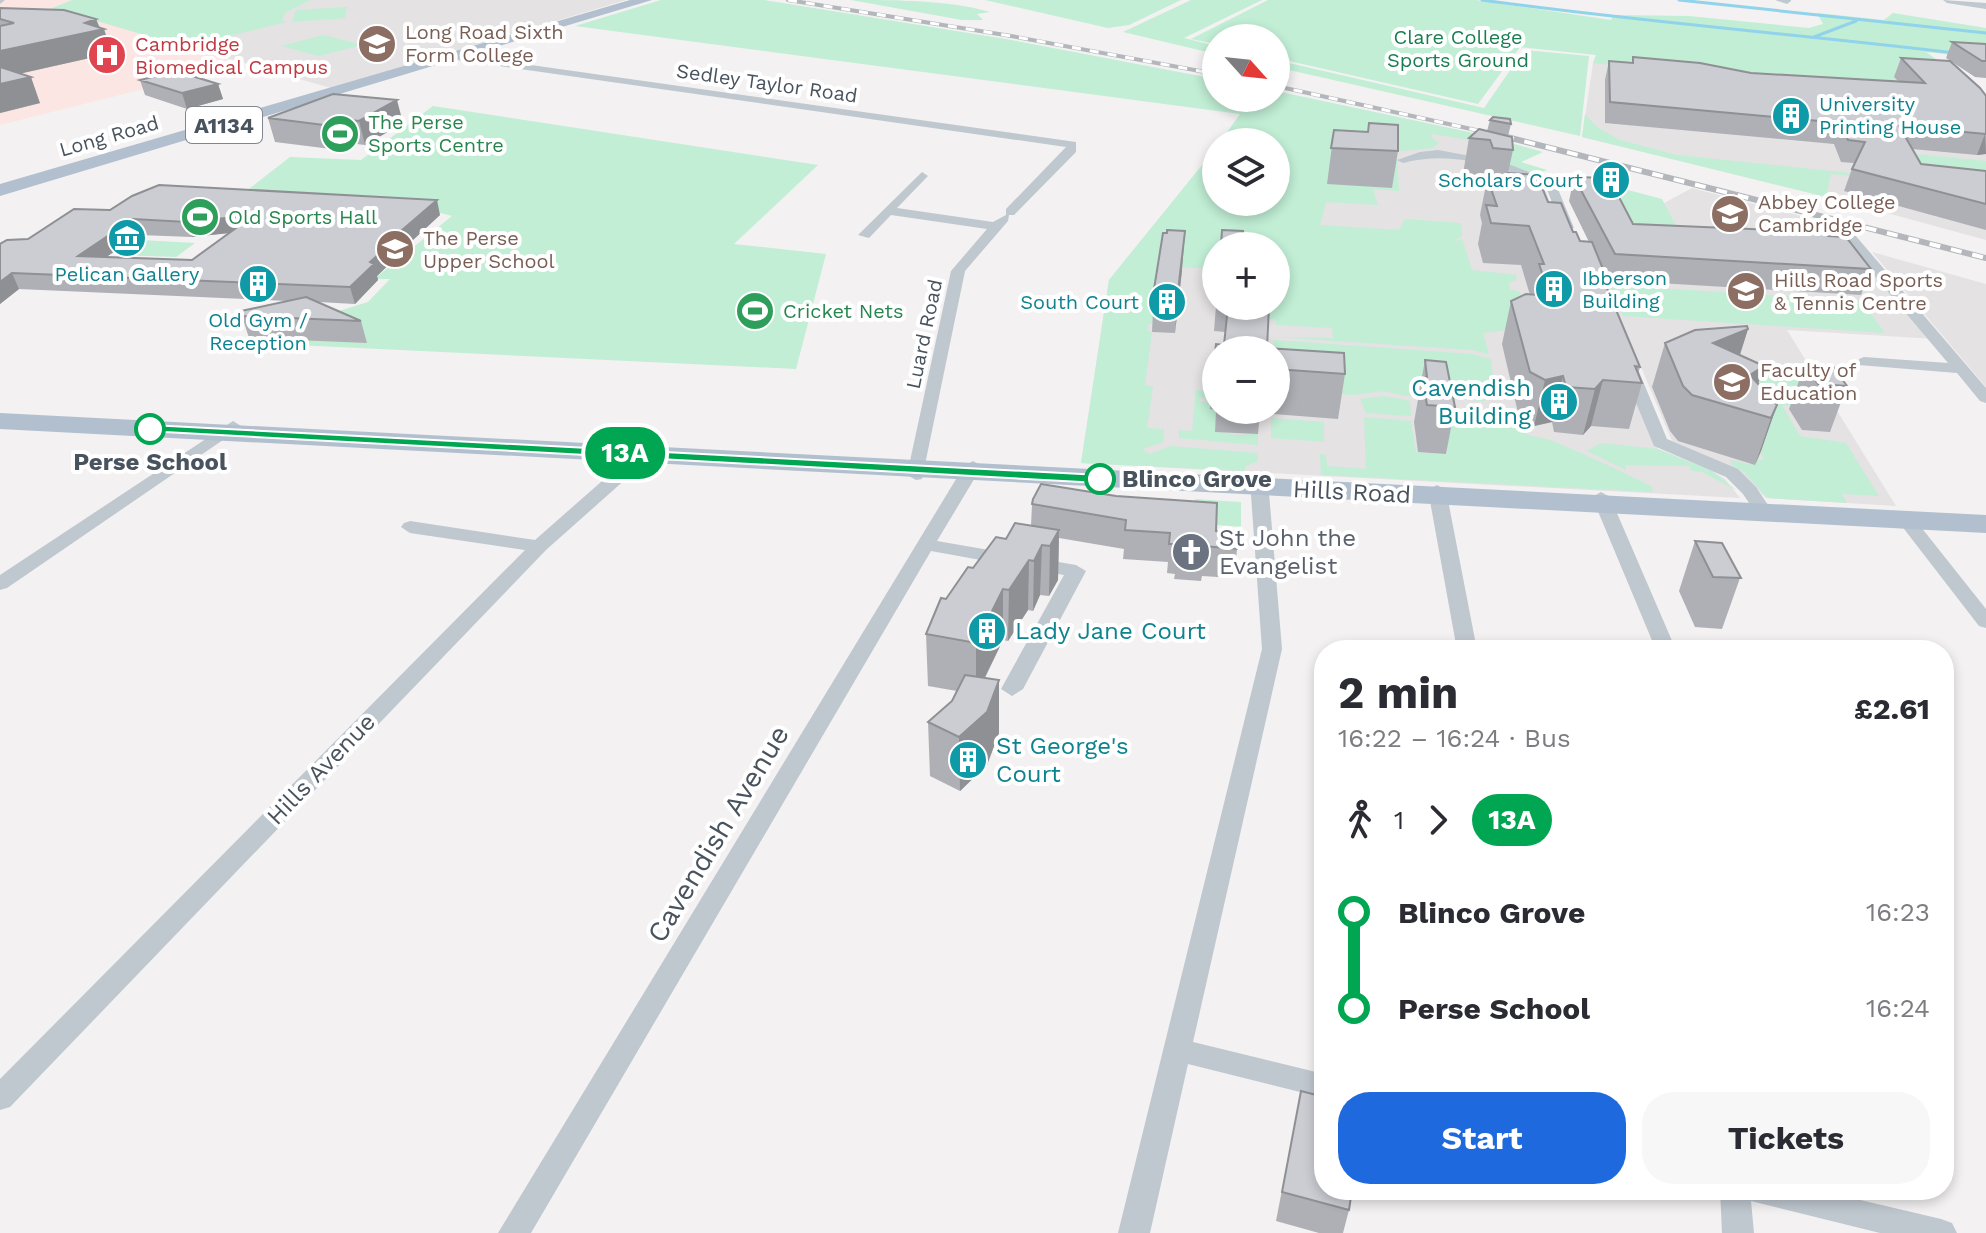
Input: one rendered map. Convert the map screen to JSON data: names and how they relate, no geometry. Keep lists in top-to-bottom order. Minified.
{"streets":{"main road":["A1134","Long Road","Hills Road"],"street":["Sedley Taylor Road","Luard Road","Hills Avenue","Cavendish Avenue"]},"crossings":[["Sedley Taylor Road","Long Road"],["Sedley Taylor Road","Luard Road"],["Luard Road","Hills Road"],["Hills Road","Hills Avenue"],["Hills Road","Cavendish Avenue"]],"parks":["Clare College Sports Ground"],"places":{"school or university":["Long Road Sixth Form College","Abbey College Cambridge","The Perse Upper School","Hills Road Sports & Tennis Centre","Faculty of Education"],"hospital":["Cambridge Biomedical Campus"],"building":["University Printing House","Scholars Court","Old Gym / Reception","Ibberson Building","South Court","Cavendish Building","Lady Jane Court","St George's Court"],"sports":["The Perse Sports Centre","Old Sports Hall","Cricket Nets"],"museum":["Pelican Gallery"],"other":["Perse School","Blinco Grove"],"church":["St John the Evangelist"]},"lines":["bus line 13A"],"north":"bottom right","page":{"on_map":"13A","map_buttons":["+","−"],"heading":["2 min","16:22 – 16:24 · Bus","£2.61"],"legs":["1","13A"],"list":[{"name":"Blinco Grove","value":"16:23"},{"name":"Perse School","value":"16:24"}],"buttons":["Start","Tickets"]}}
